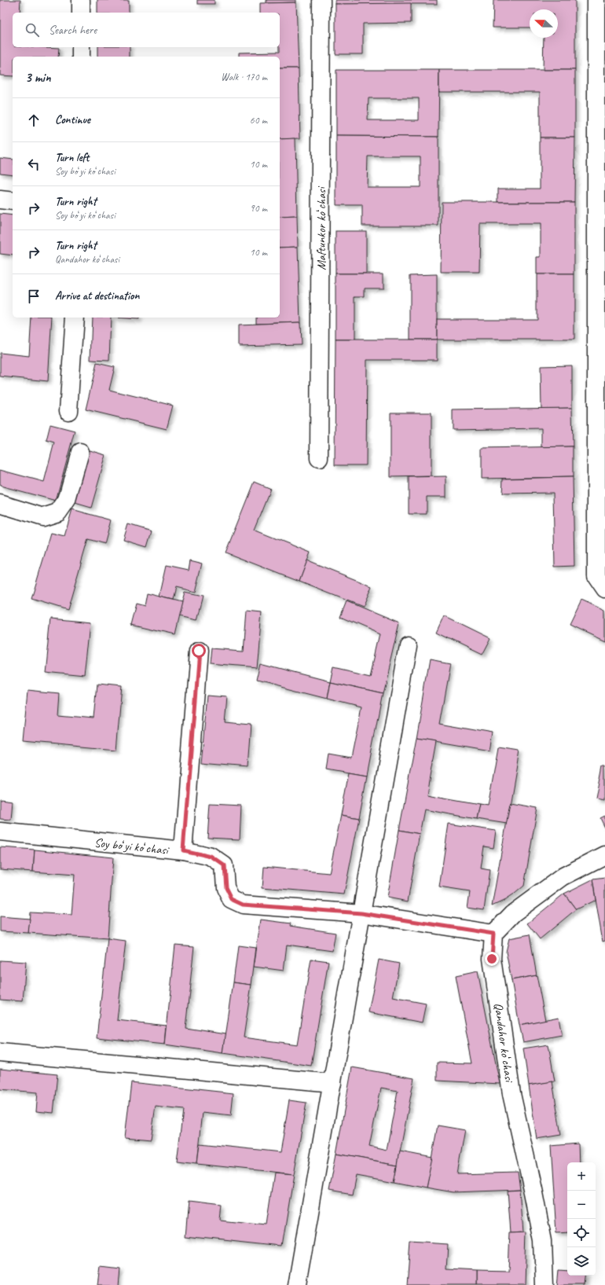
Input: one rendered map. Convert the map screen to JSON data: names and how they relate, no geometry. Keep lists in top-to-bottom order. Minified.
{"streets":{"street":["Maftunkor koʻchasi","Soy boʻyi koʻchasi","Qandahor koʻchasi"]},"crossings":[["Soy boʻyi koʻchasi","Qandahor koʻchasi"]],"north":"left","page":{"search":"Search here","heading":["3 min","Walk · 170 m"],"list":[["Continue","60 m"],["Turn left","Soy boʻyi koʻchasi","10 m"],["Turn right","Soy boʻyi koʻchasi","90 m"],["Turn right","Qandahor koʻchasi","10 m"],"Arrive at destination"],"map_buttons":["+","−"]}}
